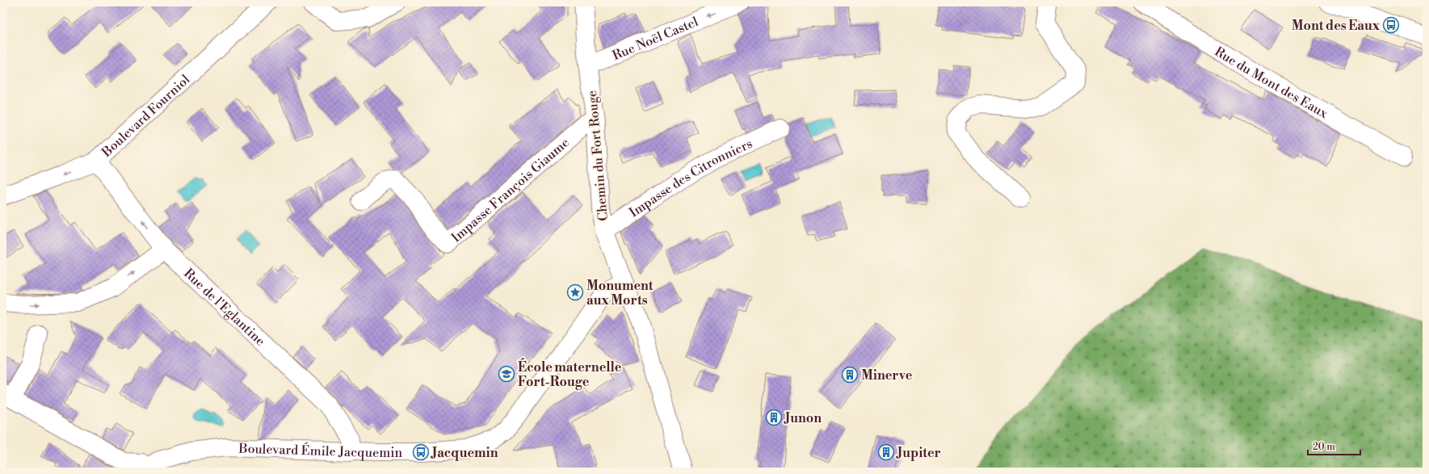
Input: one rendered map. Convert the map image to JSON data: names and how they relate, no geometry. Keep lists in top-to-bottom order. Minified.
{"streets":{"street":["Rue Noël Castel","Rue du Mont des Eaux","Boulevard Fourniol","Chemin du Fort Rouge","Impasse des Citronniers","Impasse François Giaume","Rue de l'Eglantine","Boulevard Émile Jacquemin"]},"crossings":[["Rue Noël Castel","Chemin du Fort Rouge"],["Boulevard Fourniol","Rue de l'Eglantine"],["Chemin du Fort Rouge","Impasse des Citronniers"],["Chemin du Fort Rouge","Impasse François Giaume"],["Chemin du Fort Rouge","Boulevard Émile Jacquemin"],["Rue de l'Eglantine","Boulevard Émile Jacquemin"]],"one_way":["Rue Noël Castel"],"places":{"bus stop":["Mont des Eaux","Jacquemin"],"place":["Monument aux Morts"],"school or university":["École maternelle Fort-Rouge"],"building":["Minerve","Junon","Jupiter"]},"scale_bar":"20 m"}
